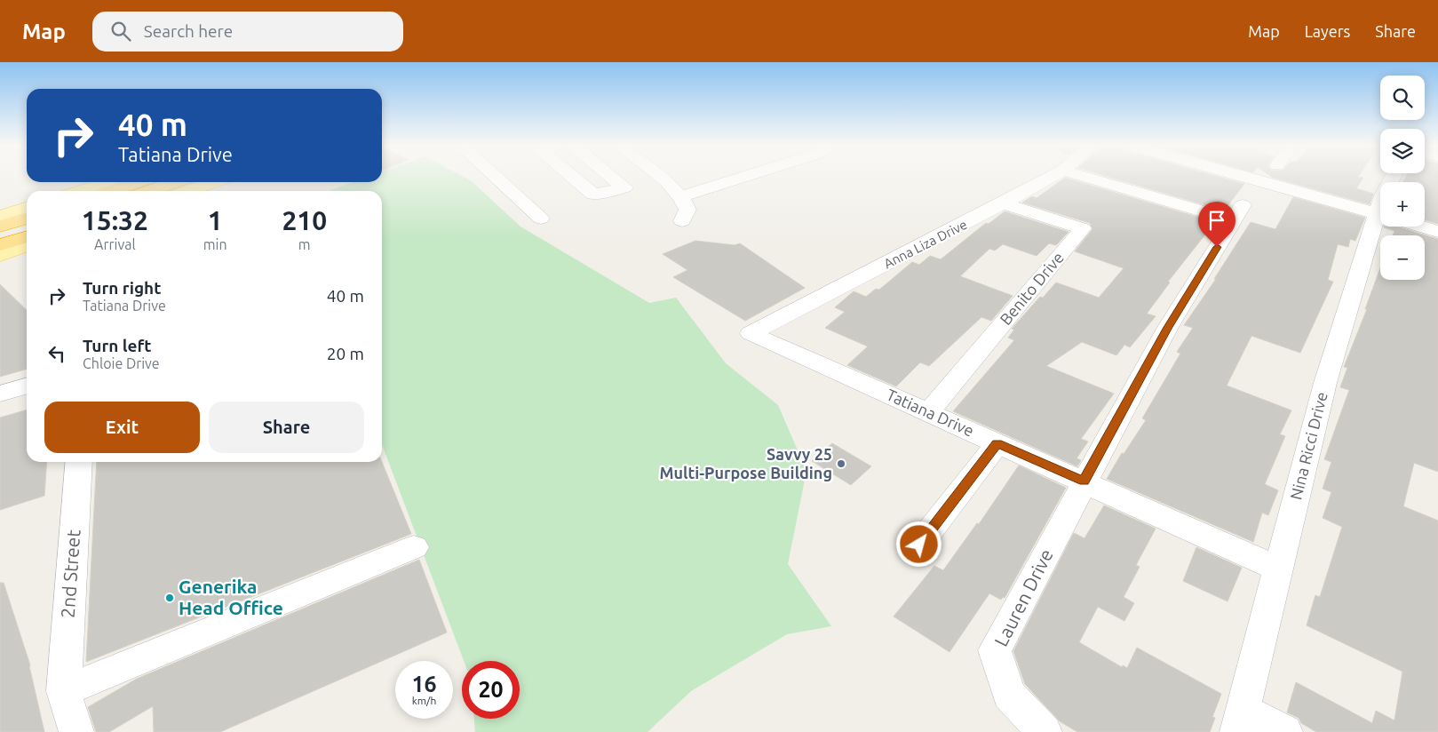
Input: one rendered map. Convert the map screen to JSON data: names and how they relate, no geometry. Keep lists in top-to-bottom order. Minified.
{"streets":{"street":["Anna Liza Drive","Benito Drive","Tatiana Drive","Nina Ricci Drive","2nd Street","Lauren Drive"]},"crossings":[["Anna Liza Drive","Benito Drive"],["Anna Liza Drive","Tatiana Drive"],["Benito Drive","Tatiana Drive"],["Tatiana Drive","Nina Ricci Drive"],["Tatiana Drive","Lauren Drive"]],"places":["Savvy 25 Multi-Purpose Building","Generika Head Office"],"page":{"header":"Map","search":"Search here","nav":["Map","Layers","Share"],"map_buttons":["+","−"],"turn":["40 m","Tatiana Drive"],"eta":["15:32","Arrival","1","min","210","m"],"list":[{"name":"Turn right","note":"Tatiana Drive","value":"40 m"},{"name":"Turn left","note":"Chloie Drive","value":"20 m"}],"buttons":["Exit","Share"],"speed":"16 km/h","limit":"20"}}
